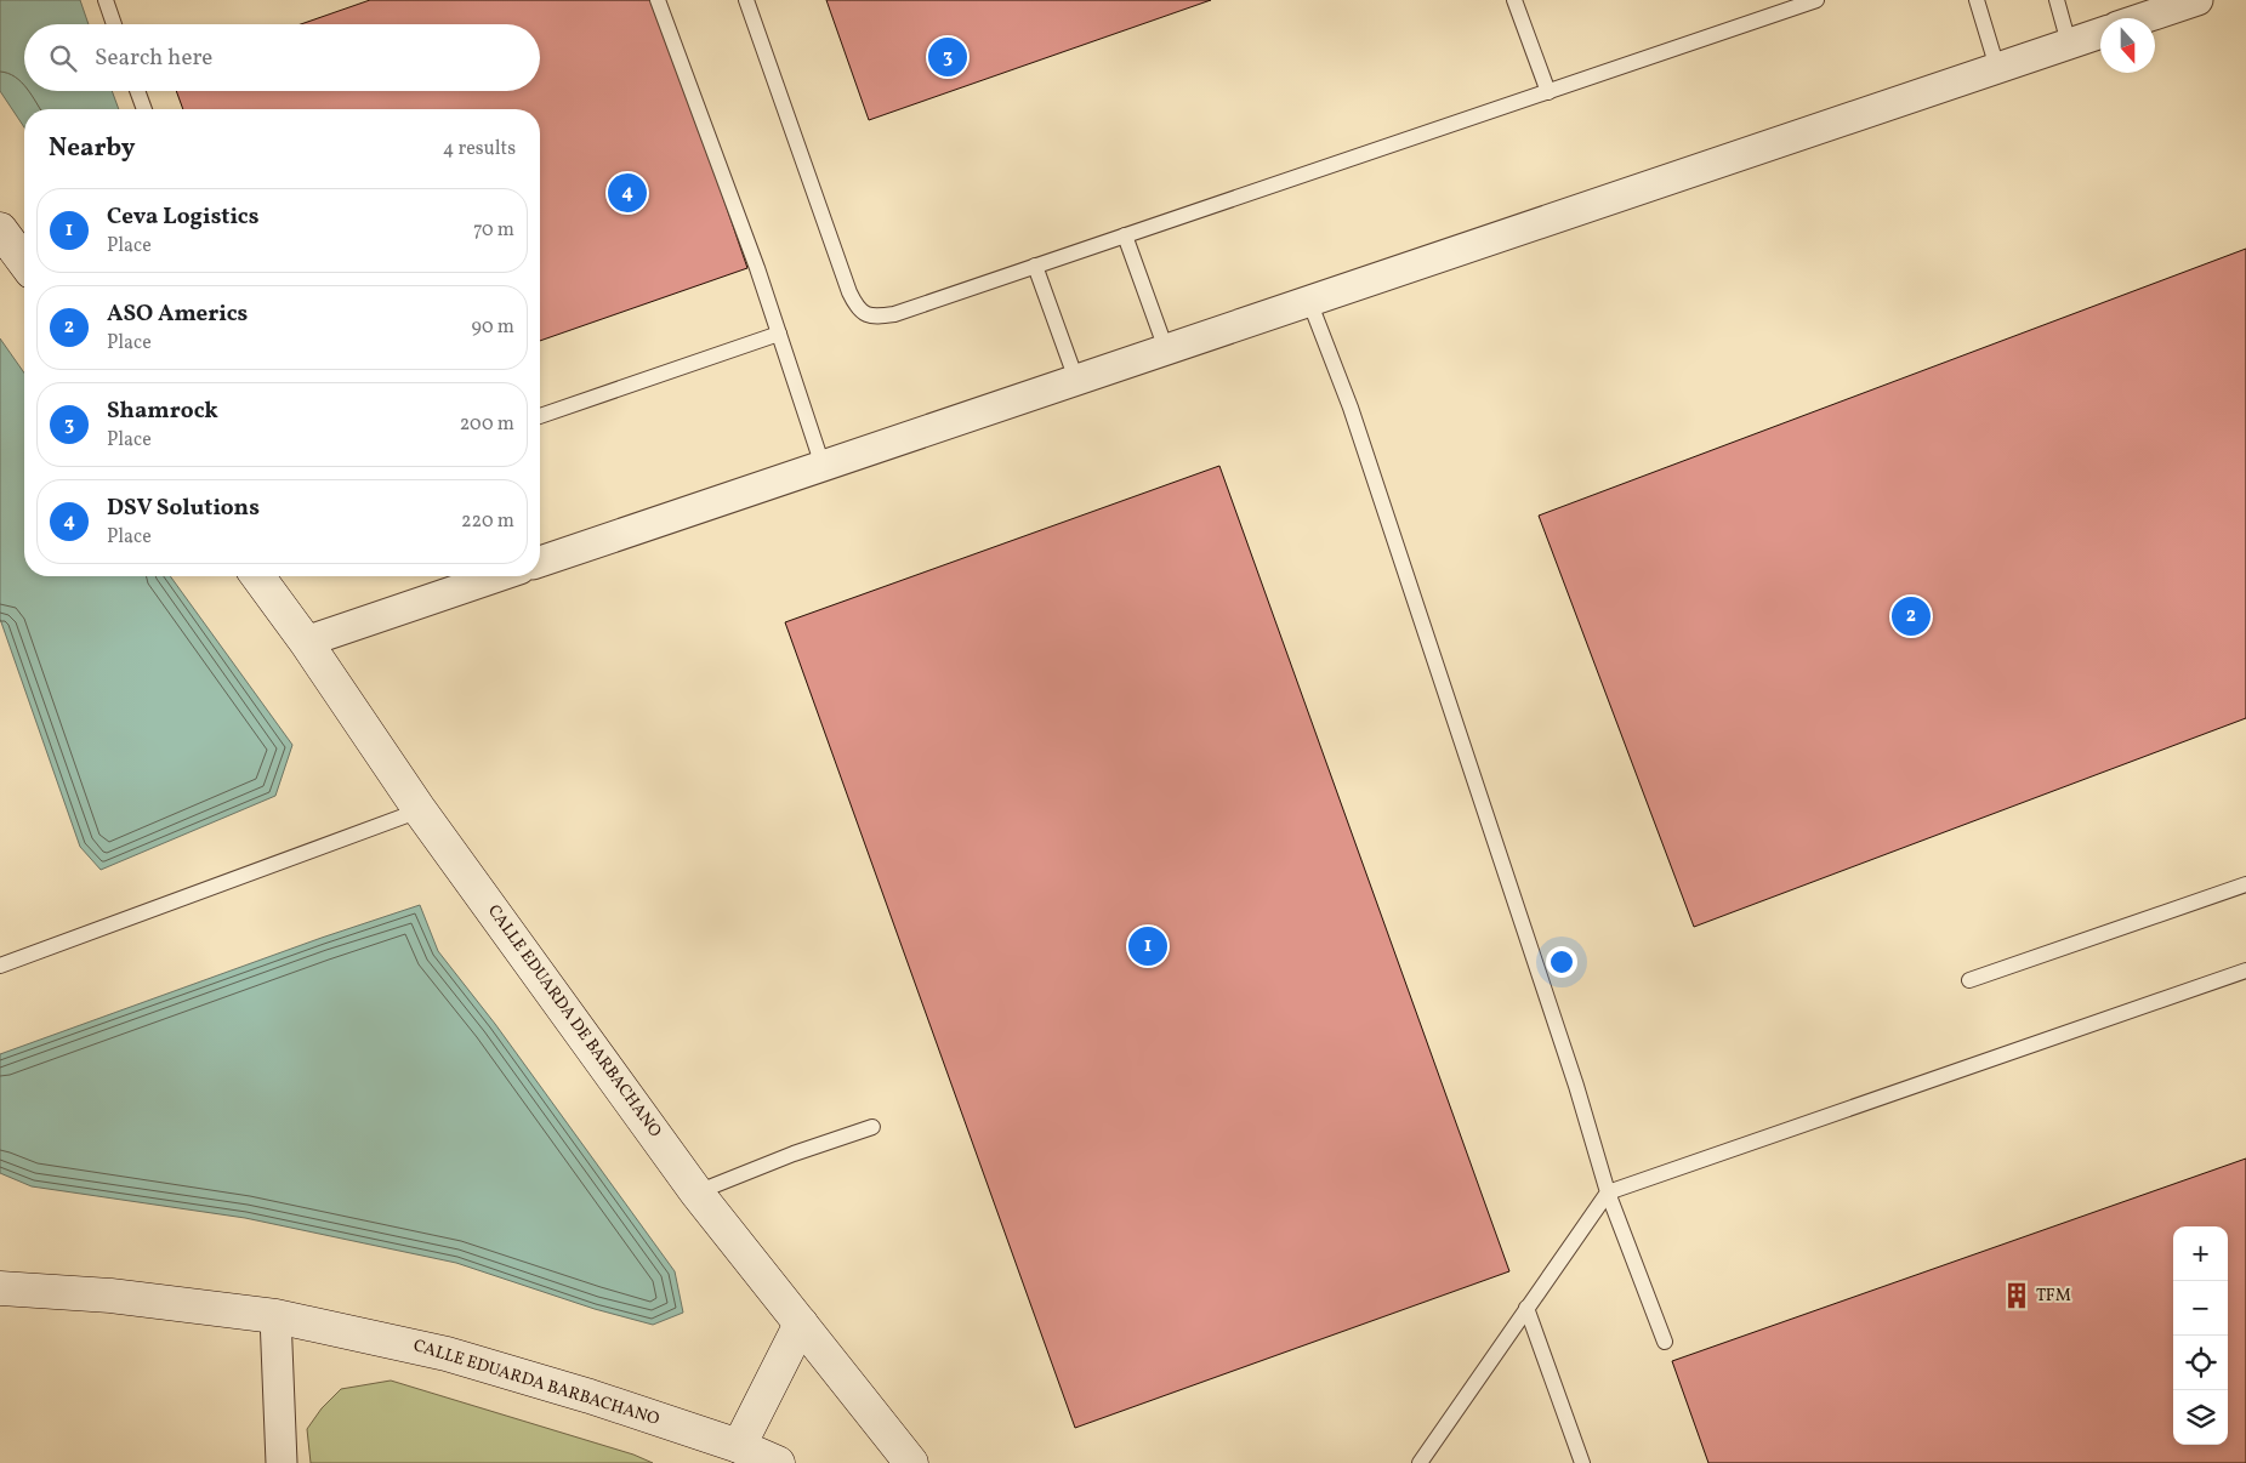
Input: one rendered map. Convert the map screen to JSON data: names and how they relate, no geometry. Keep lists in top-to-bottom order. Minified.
{"streets":{"street":["CALLE EDUARDA DE BARBACHANO","CALLE EDUARDA BARBACHANO"]},"places":{"building":["TFM"]},"north":"bottom","page":{"search":"Search here","pins":["3","4","2","1"],"heading":["Nearby","4 results"],"list":[{"mark":"1","name":"Ceva Logistics","note":"Place","value":"70 m"},{"mark":"2","name":"ASO Americs","note":"Place","value":"90 m"},{"mark":"3","name":"Shamrock","note":"Place","value":"200 m"},{"mark":"4","name":"DSV Solutions","note":"Place","value":"220 m"}],"map_buttons":["+","−"]}}
